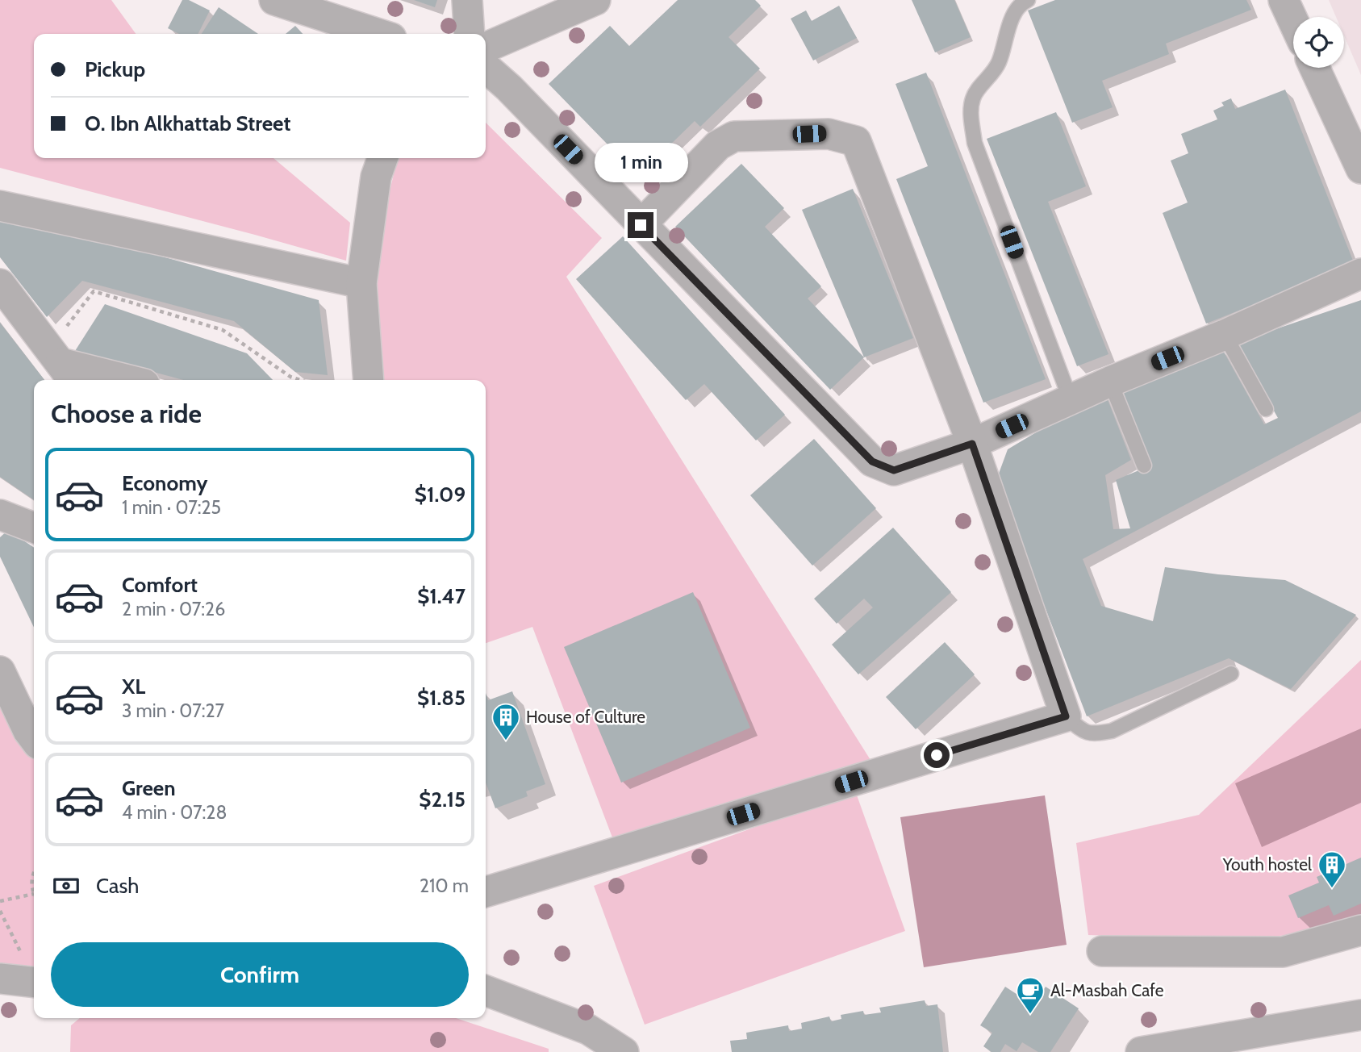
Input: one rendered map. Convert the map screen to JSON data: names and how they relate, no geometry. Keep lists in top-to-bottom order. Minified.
{"places":{"building":["House of Culture","Youth hostel"],"cafe":["Al-Masbah Cafe"]},"page":{"banner":["Pickup","O. Ibn Alkhattab Street"],"bubble":"1 min","heading":"Choose a ride","list":[{"name":"Economy","note":"1 min · 07:25","value":"$1.09"},{"name":"Comfort","note":"2 min · 07:26","value":"$1.47"},{"name":"XL","note":"3 min · 07:27","value":"$1.85"},{"name":"Green","note":"4 min · 07:28","value":"$2.15"}],"pay":["Cash","210 m"],"buttons":"Confirm"}}
